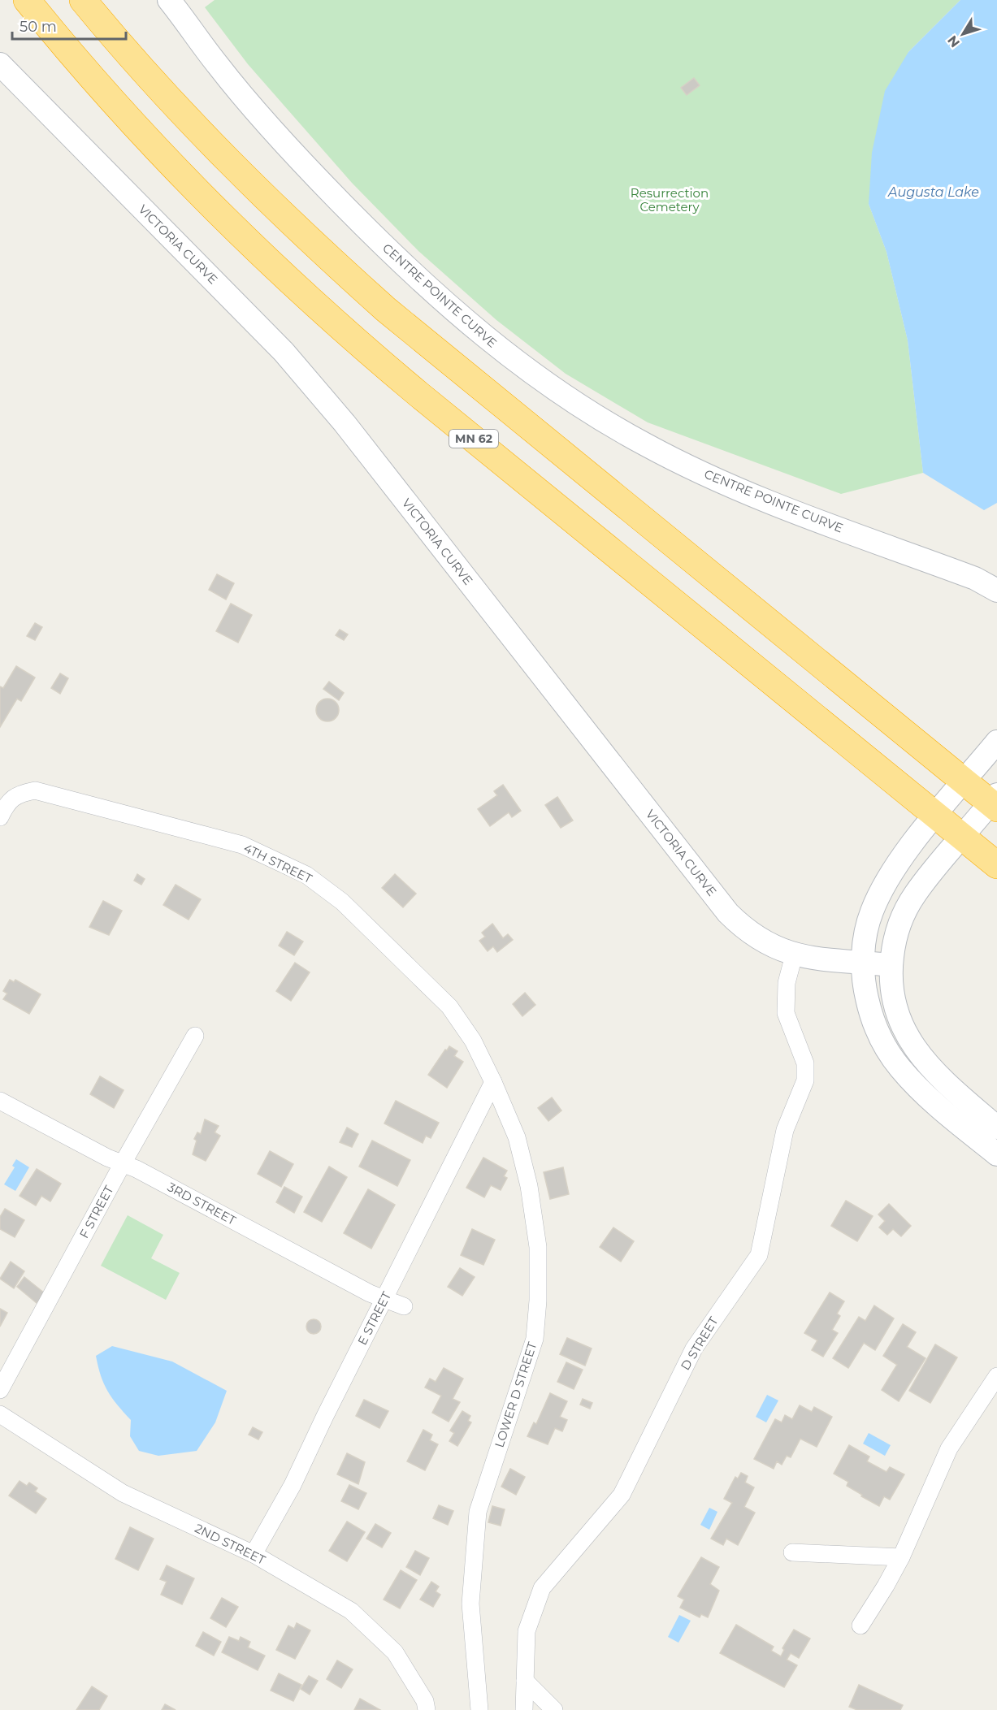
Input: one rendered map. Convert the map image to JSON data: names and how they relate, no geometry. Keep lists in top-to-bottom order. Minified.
{"streets":{"highway":["MN 62"],"street":["VICTORIA CURVE","CENTRE POINTE CURVE","4TH STREET","3RD STREET","F STREET","E STREET","D STREET","LOWER D STREET","2ND STREET"]},"crossings":[["VICTORIA CURVE","D STREET"],["4TH STREET","E STREET"],["4TH STREET","LOWER D STREET"],["3RD STREET","F STREET"],["3RD STREET","E STREET"],["E STREET","LOWER D STREET"],["E STREET","2ND STREET"]],"water":["Augusta Lake"],"parks":["Resurrection Cemetery"],"scale_bar":"50 m","north":"bottom left"}
